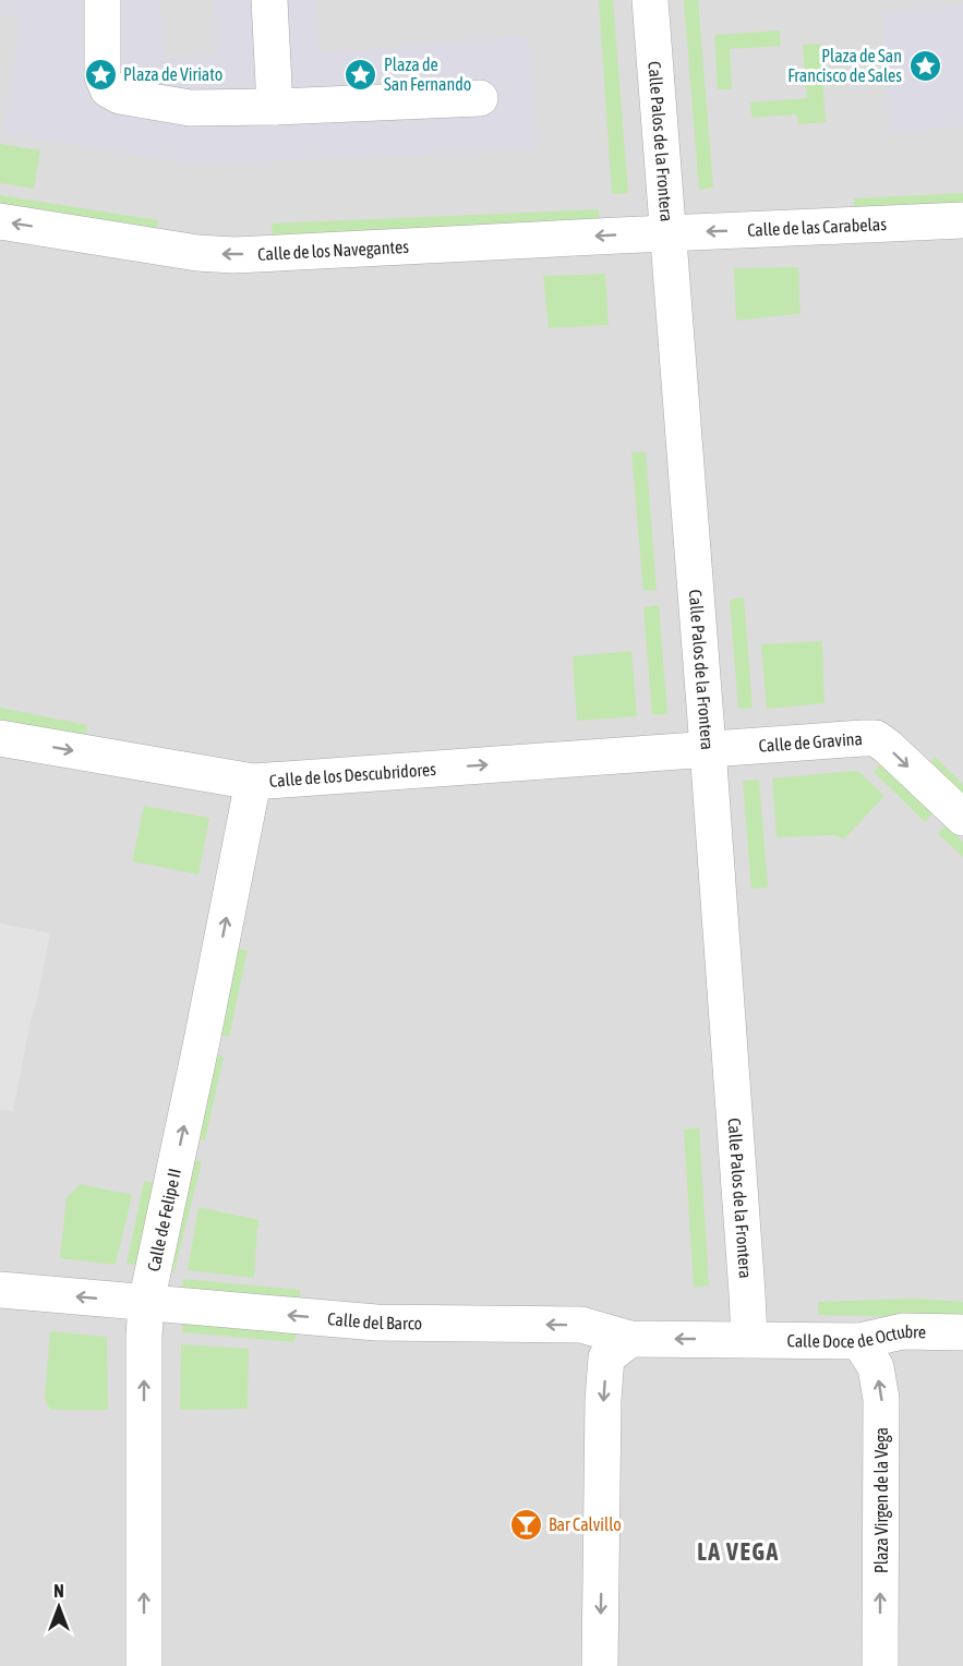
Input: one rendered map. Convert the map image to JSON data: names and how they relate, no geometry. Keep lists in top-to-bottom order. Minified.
{"streets":{"street":["Calle Palos de la Frontera","Calle de las Carabelas","Calle de los Navegantes","Calle de Gravina","Calle de los Descubridores","Calle de Felipe II","Calle del Barco","Calle Doce de Octubre","Plaza Virgen de la Vega"]},"crossings":[["Calle Palos de la Frontera","Calle de las Carabelas"],["Calle Palos de la Frontera","Calle de los Navegantes"],["Calle Palos de la Frontera","Calle de Gravina"],["Calle Palos de la Frontera","Calle de los Descubridores"],["Calle Palos de la Frontera","Calle del Barco"],["Calle Palos de la Frontera","Calle Doce de Octubre"],["Calle de las Carabelas","Calle de los Navegantes"],["Calle de Gravina","Calle de los Descubridores"],["Calle de los Descubridores","Calle de Felipe II"],["Calle de Felipe II","Calle del Barco"],["Calle del Barco","Calle Doce de Octubre"],["Calle Doce de Octubre","Plaza Virgen de la Vega"]],"one_way":["Calle de las Carabelas","Calle de Gravina","Calle de los Descubridores","Calle de Felipe II","Calle del Barco"],"districts":["LA VEGA"],"places":{"place":["Plaza de San Francisco de Sales","Plaza de Viriato","Plaza de San Fernando"],"bar":["Bar Calvillo"]},"north":"top"}
